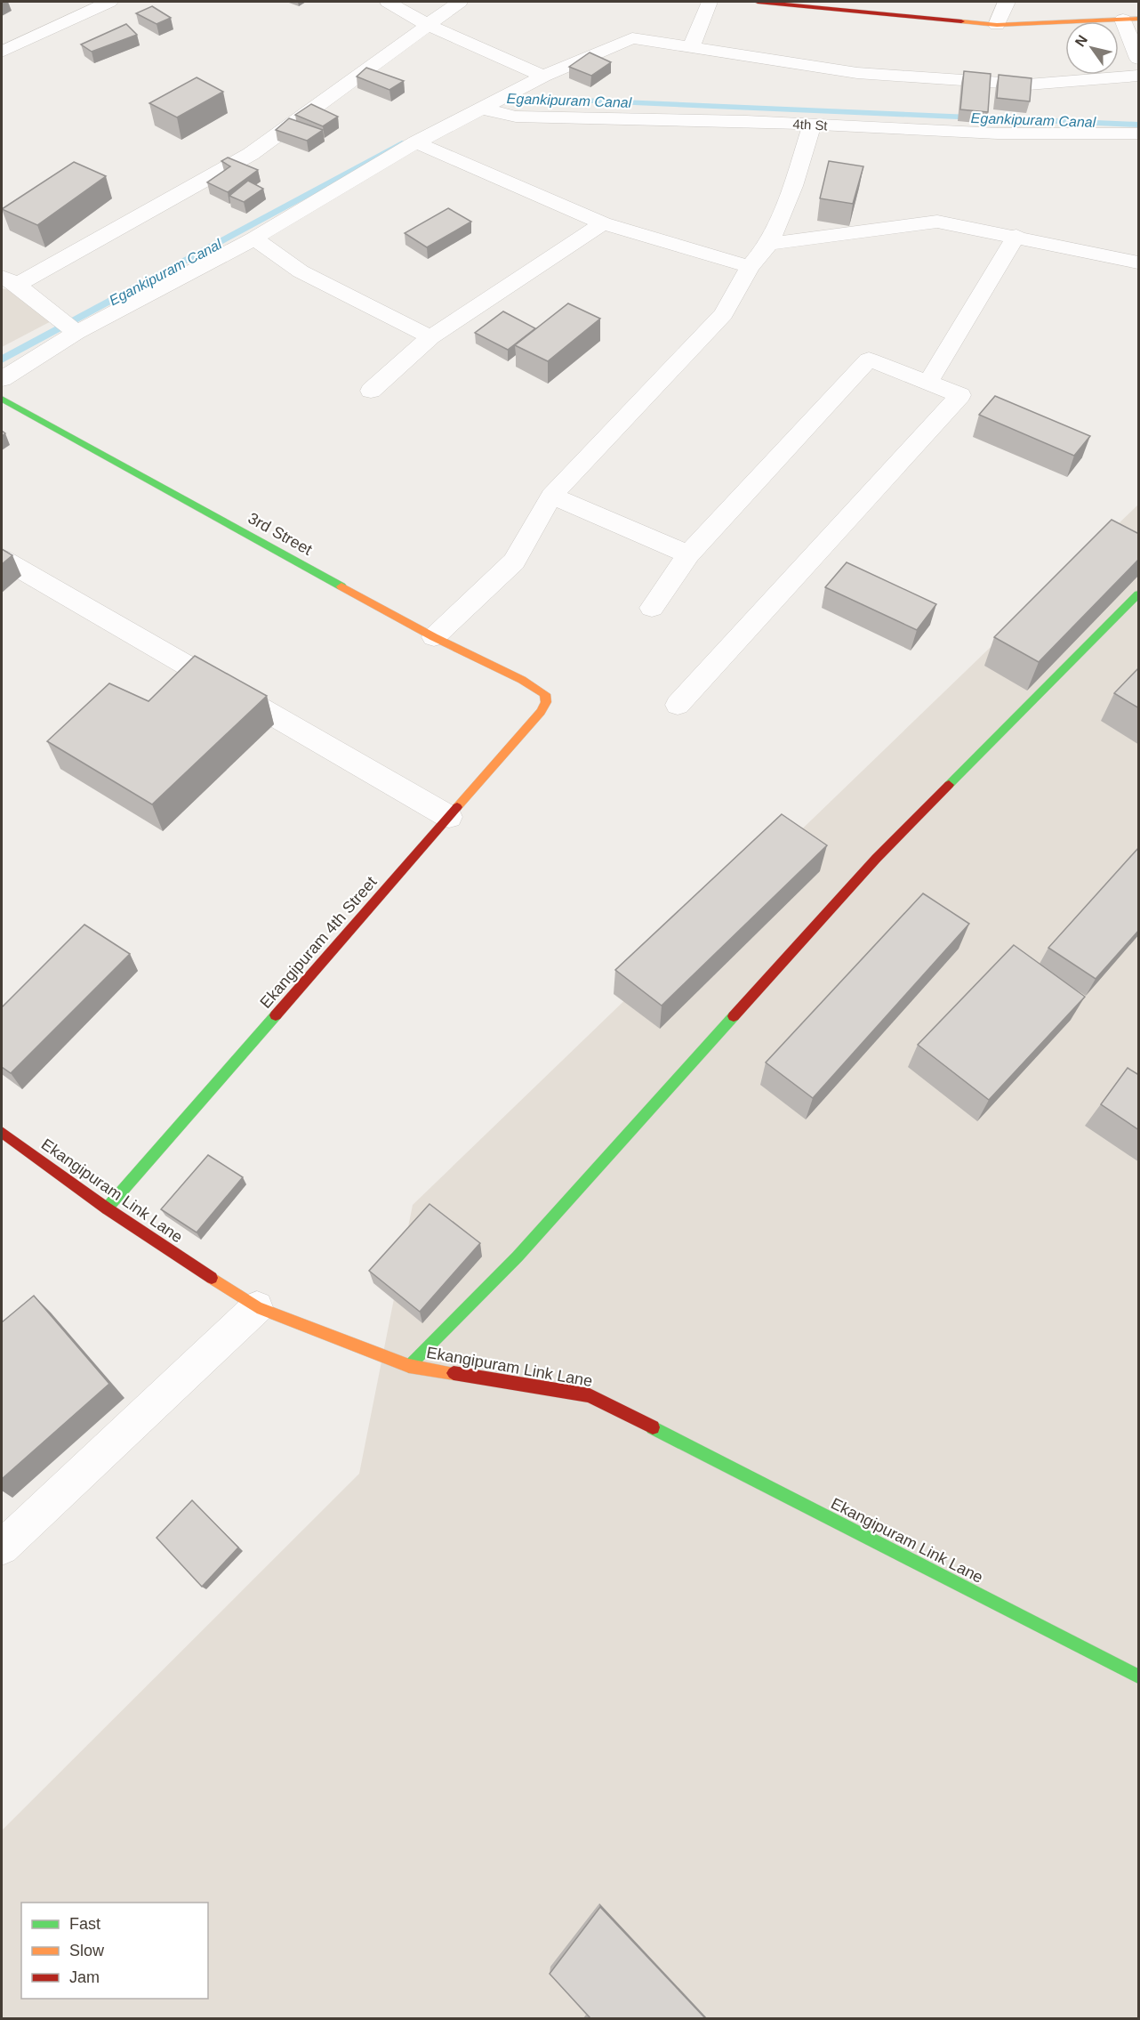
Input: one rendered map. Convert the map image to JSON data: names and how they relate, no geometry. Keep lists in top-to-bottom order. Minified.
{"streets":{"street":["4th St","3rd Street","Ekangipuram 4th Street","Ekangipuram Link Lane"]},"crossings":[["3rd Street","Ekangipuram 4th Street"],["Ekangipuram 4th Street","Ekangipuram Link Lane"]],"water":["Egankipuram Canal"],"legend":["Fast","Slow","Jam"],"north":"top left"}
